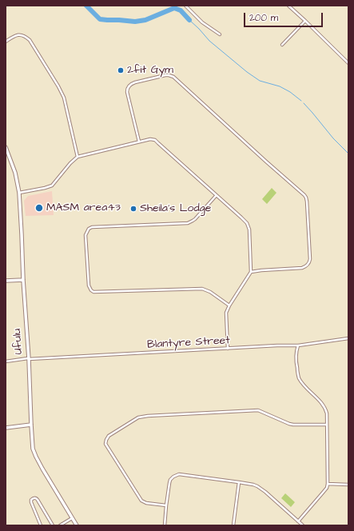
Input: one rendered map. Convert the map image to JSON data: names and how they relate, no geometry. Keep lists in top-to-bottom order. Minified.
{"streets":{"street":["Ufulu","Blantyre Street"]},"crossings":[["Ufulu","Blantyre Street"]],"places":["2fit Gym","MASM area43","Sheila's Lodge"],"scale_bar":"200 m"}
